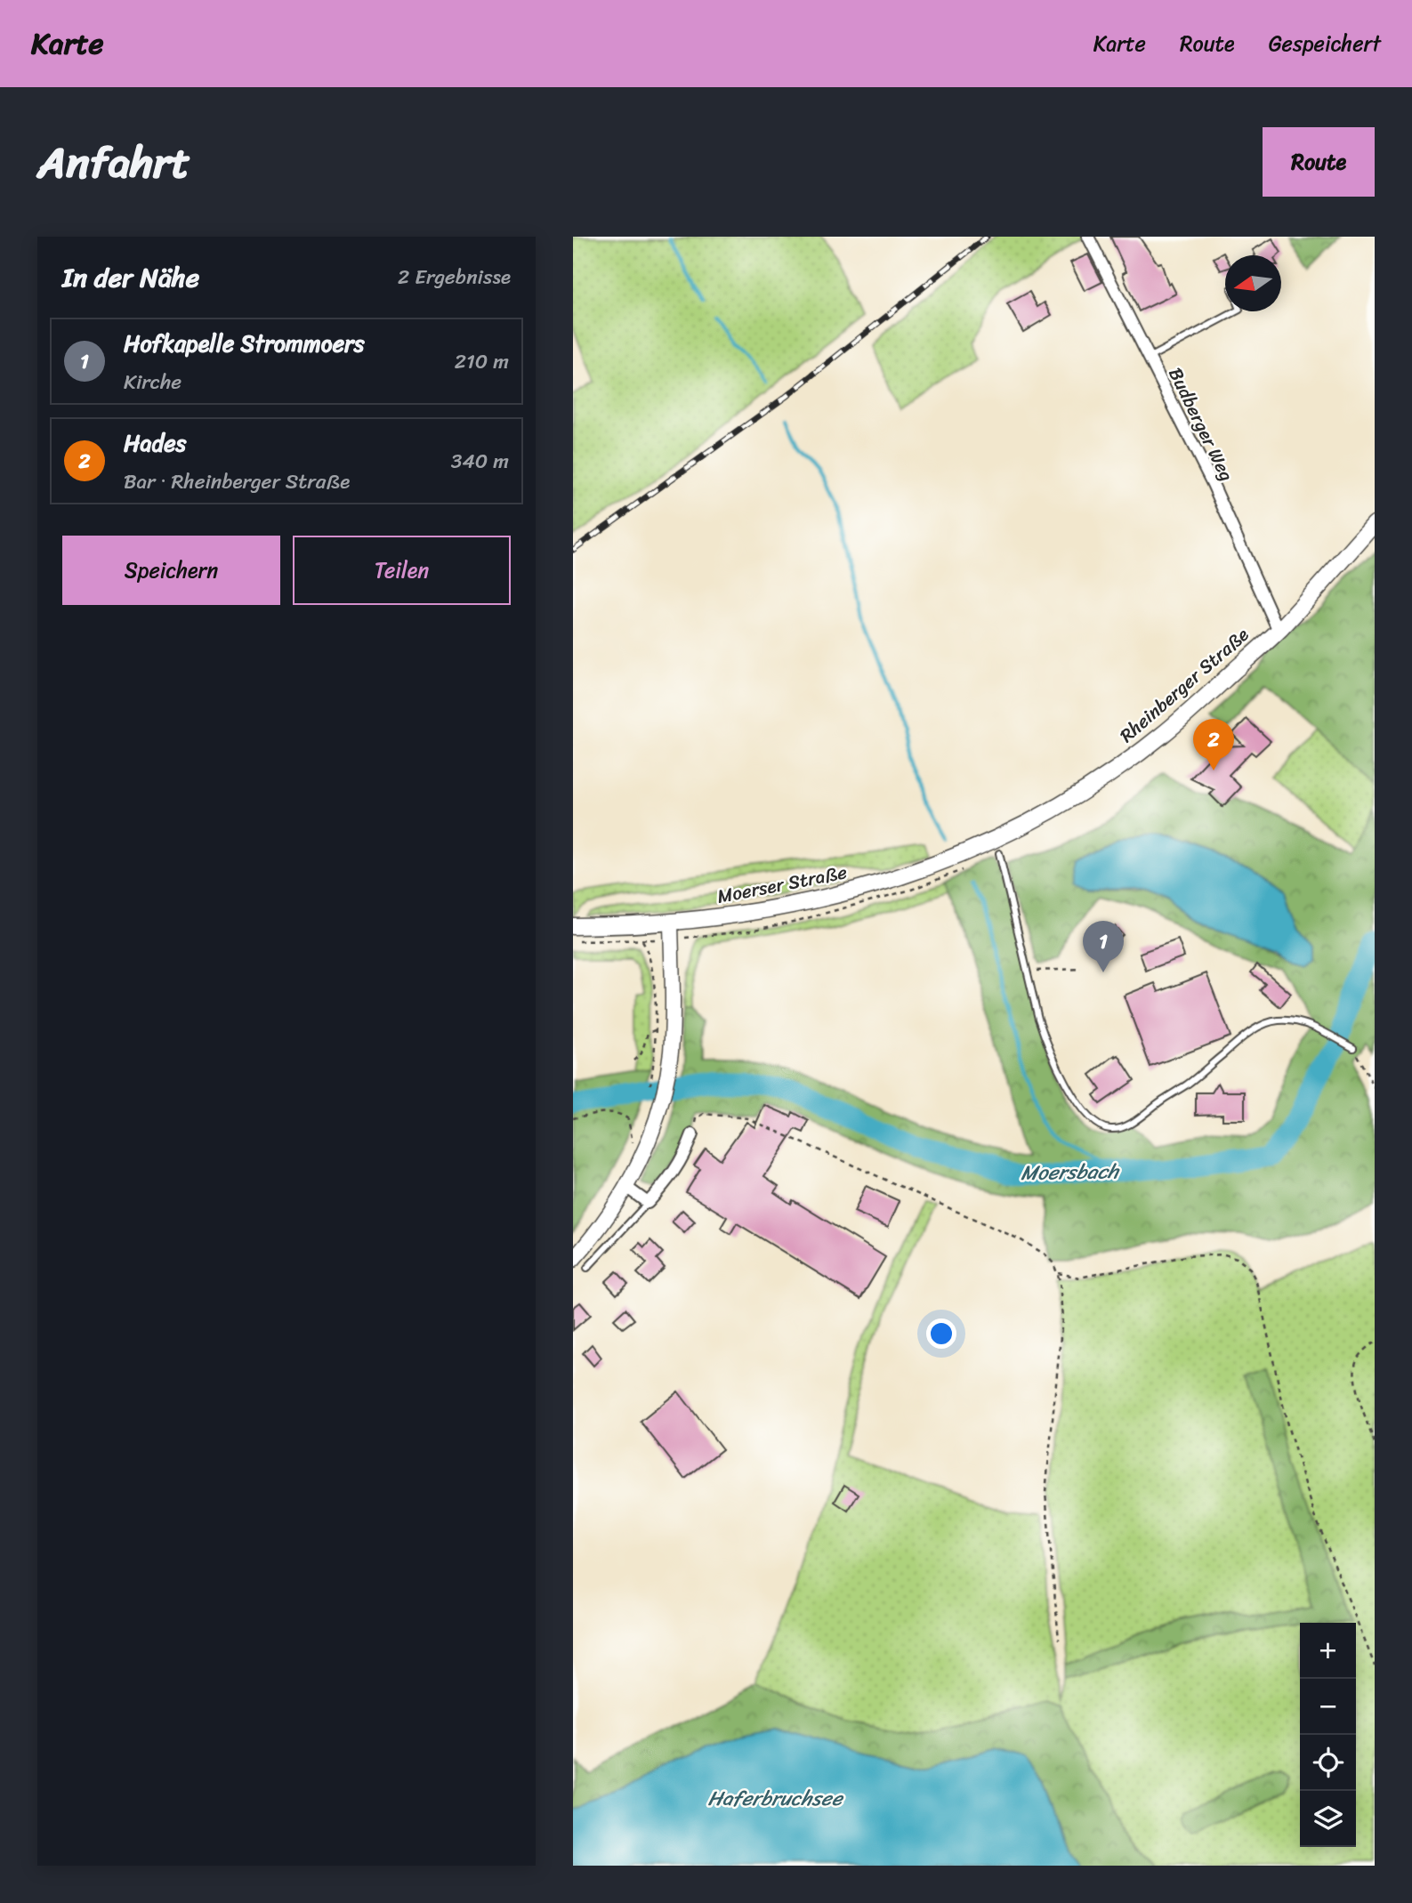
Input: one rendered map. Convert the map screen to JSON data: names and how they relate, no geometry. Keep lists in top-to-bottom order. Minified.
{"streets":{"main road":["Rheinberger Straße","Moerser Straße"],"street":["Budberger Weg"]},"crossings":[["Budberger Weg","Rheinberger Straße"],["Rheinberger Straße","Moerser Straße"]],"water":["Moersbach","Haferbruchsee"],"north":"left","page":{"header":"Karte","nav":["Karte","Route","Gespeichert"],"title":"Anfahrt","buttons":["Route",["Speichern","Teilen"]],"heading":["In der Nähe","2 Ergebnisse"],"list":[{"mark":"1","name":"Hofkapelle Strommoers","note":"Kirche","value":"210 m"},{"mark":"2","name":"Hades","note":"Bar · Rheinberger Straße","value":"340 m"}],"pins":["2","1"],"map_buttons":["+","−"]}}
